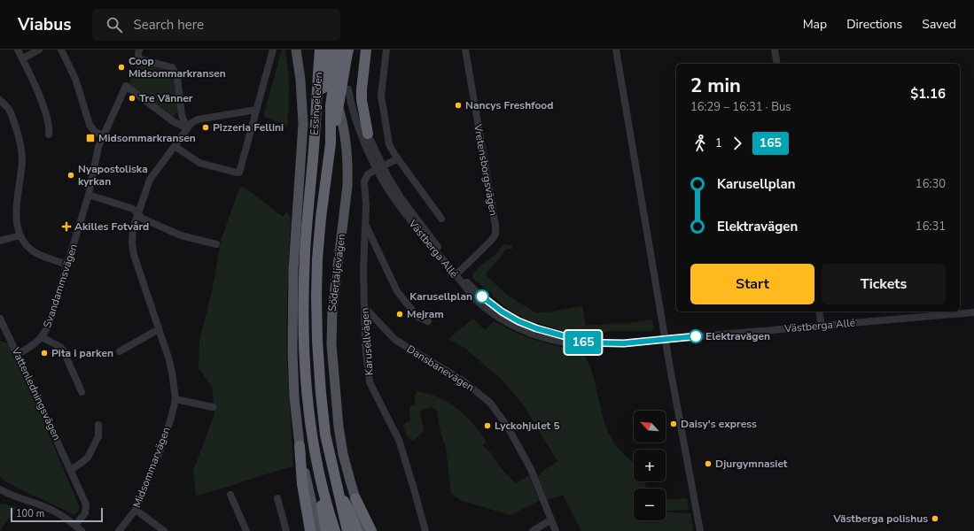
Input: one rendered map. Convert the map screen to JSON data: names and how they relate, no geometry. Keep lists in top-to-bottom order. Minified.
{"streets":{"highway":["Essingeleden","Södertäljevägen"],"street":["Vretensborgsvägen","Västberga Allé","Svandammsvägen","Karusellvägen","Dansbanevägen","Vattenledningsvägen","Midsommarvägen"]},"crossings":[["Essingeleden","Södertäljevägen"],["Vretensborgsvägen","Västberga Allé"],["Västberga Allé","Karusellvägen"],["Svandammsvägen","Vattenledningsvägen"],["Svandammsvägen","Midsommarvägen"],["Karusellvägen","Dansbanevägen"]],"places":{"other":["Coop Midsommarkransen","Tre Vänner","Nancys Freshfood","Pizzeria Fellini","Nyapostoliska kyrkan","Karusellplan","Mejram","Elektravägen","Pita i parken","Daisy's express","Lyckohjulet 5","Djurgymnasiet","Västberga polishus"],"transit":["Midsommarkransen"],"health":["Akilles Fotvård"]},"lines":["bus line 165"],"scale_bar":"100 m","north":"top left","page":{"header":"Viabus","search":"Search here","nav":["Map","Directions","Saved"],"on_map":"165","heading":["2 min","16:29 – 16:31 · Bus","$1.16"],"legs":["1","165"],"list":[{"name":"Karusellplan","value":"16:30"},{"name":"Elektravägen","value":"16:31"}],"buttons":["Start","Tickets"],"map_buttons":["+","−"],"scale":"100 m"}}
